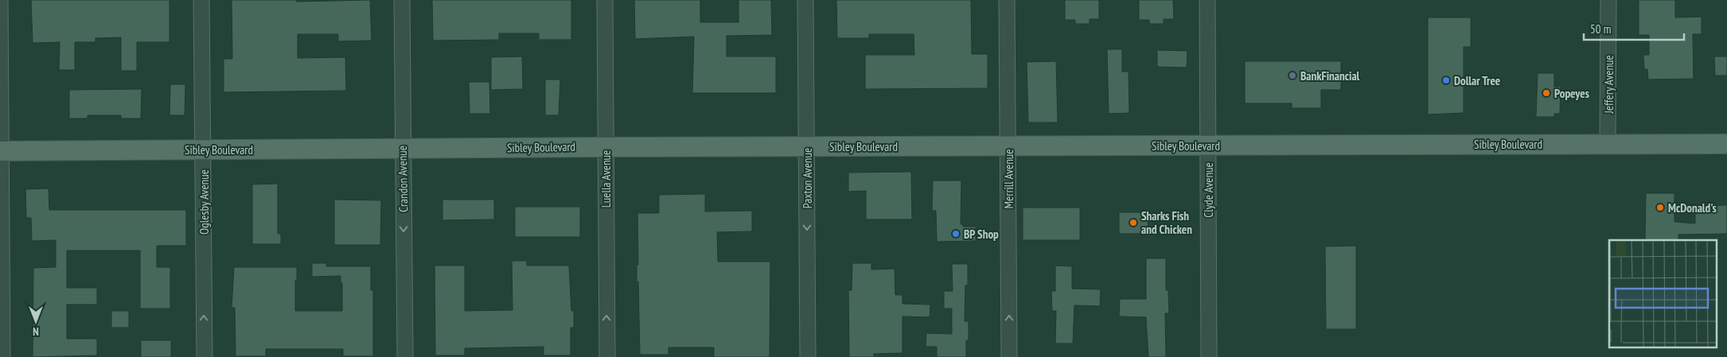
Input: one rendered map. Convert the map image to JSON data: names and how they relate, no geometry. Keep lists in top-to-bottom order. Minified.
{"streets":{"main road":["Sibley Boulevard"],"street":["Jeffery Avenue","Paxton Avenue","Crandon Avenue","Luella Avenue","Merrill Avenue","Clyde Avenue","Oglesby Avenue"]},"crossings":[["Jeffery Avenue","Sibley Boulevard"],["Sibley Boulevard","Paxton Avenue"],["Sibley Boulevard","Crandon Avenue"],["Sibley Boulevard","Luella Avenue"],["Sibley Boulevard","Merrill Avenue"],["Sibley Boulevard","Clyde Avenue"],["Sibley Boulevard","Oglesby Avenue"]],"one_way":["Paxton Avenue","Crandon Avenue","Luella Avenue","Merrill Avenue","Oglesby Avenue"],"places":["BankFinancial","Dollar Tree","Popeyes","McDonald's","Sharks Fish and Chicken","BP Shop"],"scale_bar":"50 m","north":"bottom"}
